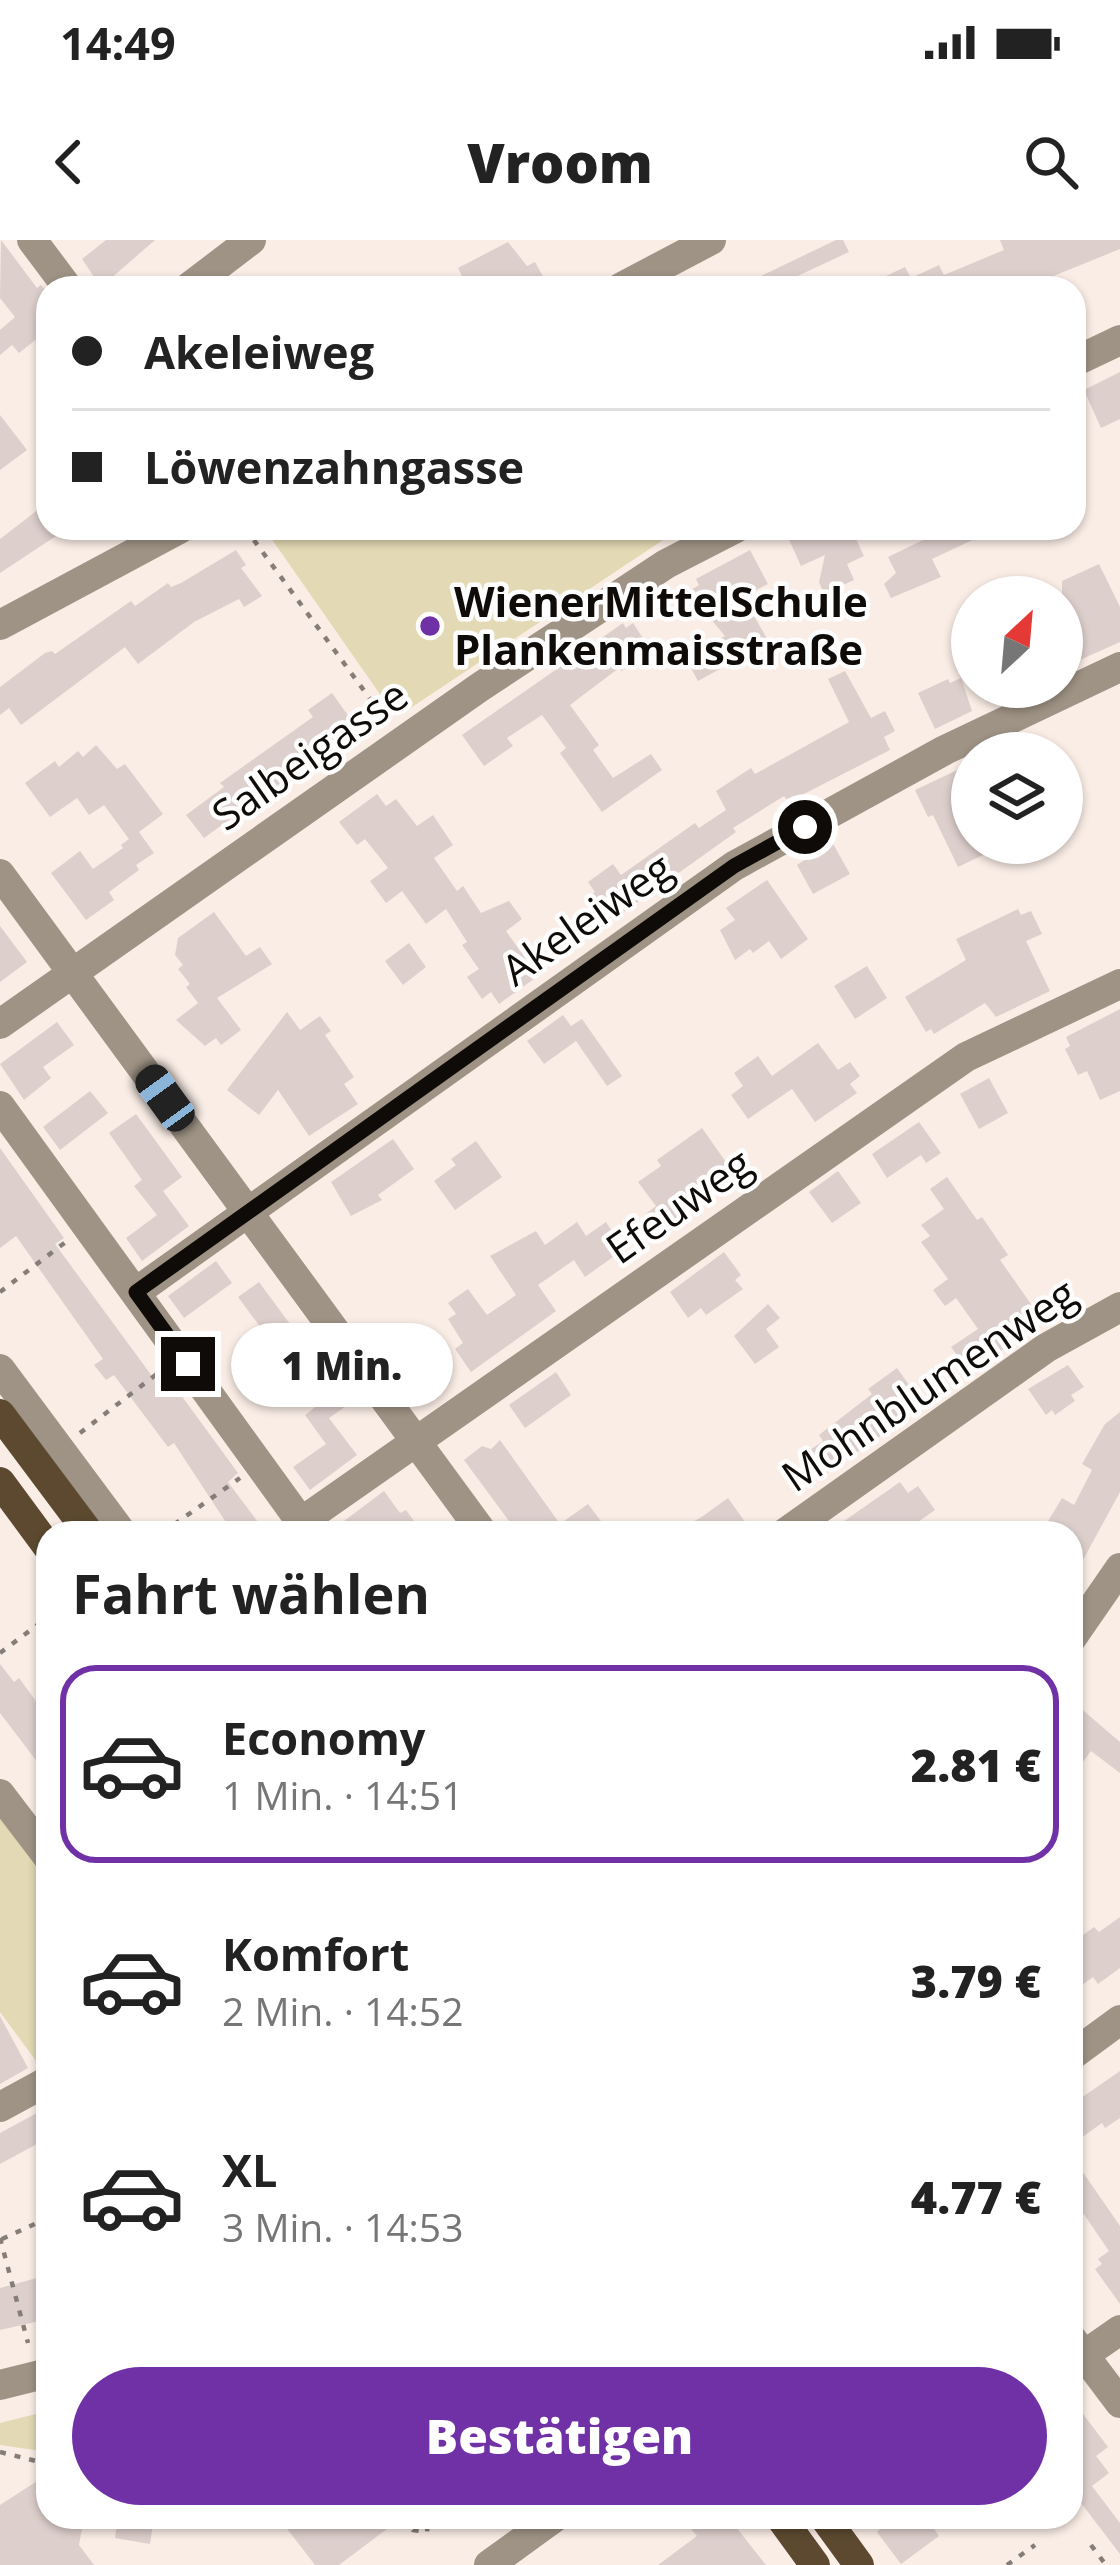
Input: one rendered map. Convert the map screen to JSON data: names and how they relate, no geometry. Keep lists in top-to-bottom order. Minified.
{"streets":{"street":["Salbeigasse","Akeleiweg","Efeuweg","Mohnblumenweg"]},"places":["WienerMittelSchule Plankenmaisstraße"],"north":"top right","page":{"status":"14:49","header":"Vroom","banner":["Akeleiweg","Löwenzahngasse"],"bubble":"1 Min.","heading":"Fahrt wählen","list":[{"name":"Economy","note":"1 Min. · 14:51","value":"2.81 €"},{"name":"Komfort","note":"2 Min. · 14:52","value":"3.79 €"},{"name":"XL","note":"3 Min. · 14:53","value":"4.77 €"}],"buttons":"Bestätigen"}}
